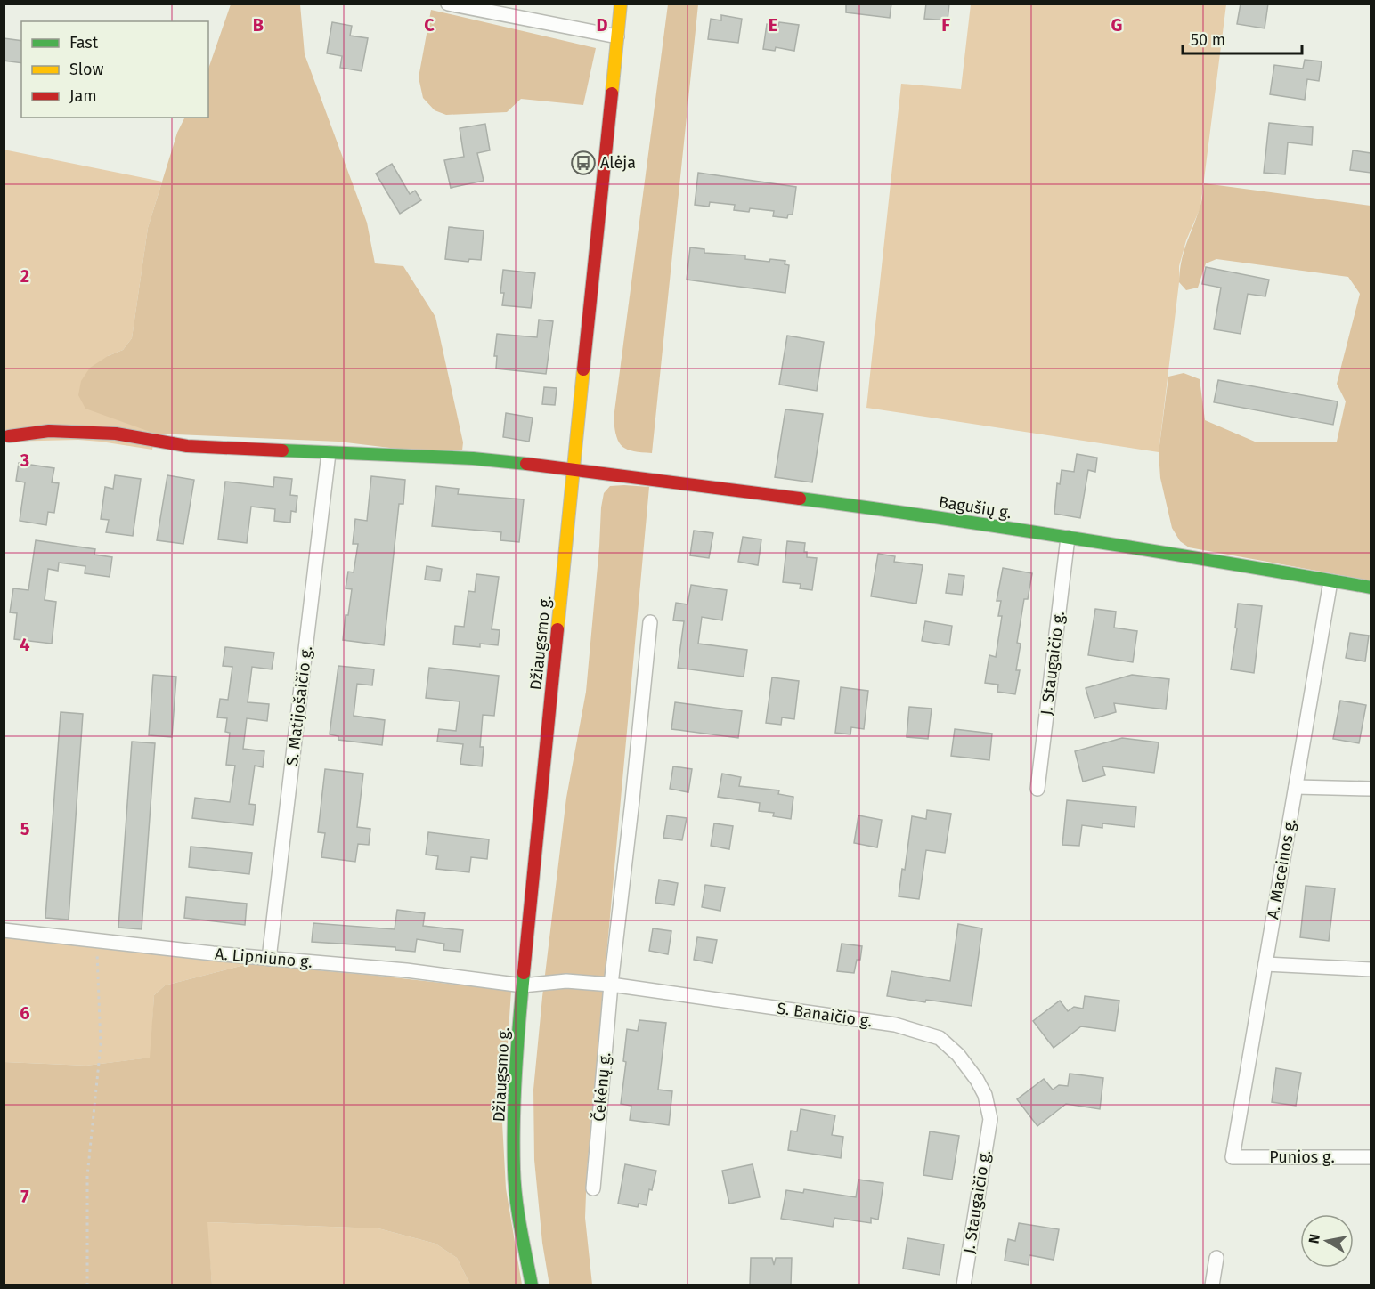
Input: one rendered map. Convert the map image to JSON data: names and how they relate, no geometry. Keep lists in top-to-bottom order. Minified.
{"streets":{"street":["Bagušių g.","Džiaugsmo g.","J. Staugaičio g.","S. Matijošaičio g.","A. Maceinos g.","A. Lipniūno g.","S. Banaičio g.","Čekėnų g.","Punios g."]},"crossings":[["Bagušių g.","Džiaugsmo g."],["Bagušių g.","J. Staugaičio g."],["Bagušių g.","S. Matijošaičio g."],["Bagušių g.","A. Maceinos g."],["Džiaugsmo g.","A. Lipniūno g."],["Džiaugsmo g.","S. Banaičio g."],["J. Staugaičio g.","S. Banaičio g."],["S. Matijošaičio g.","A. Lipniūno g."],["A. Maceinos g.","Punios g."],["A. Lipniūno g.","S. Banaičio g."],["S. Banaičio g.","Čekėnų g."]],"places":{"bus stop":["Alėja"]},"legend":["Fast","Slow","Jam"],"scale_bar":"50 m","north":"left","grid":{"columns":["B","C","D","E","F","G"],"rows":["2","3","4","5","6","7"]}}
